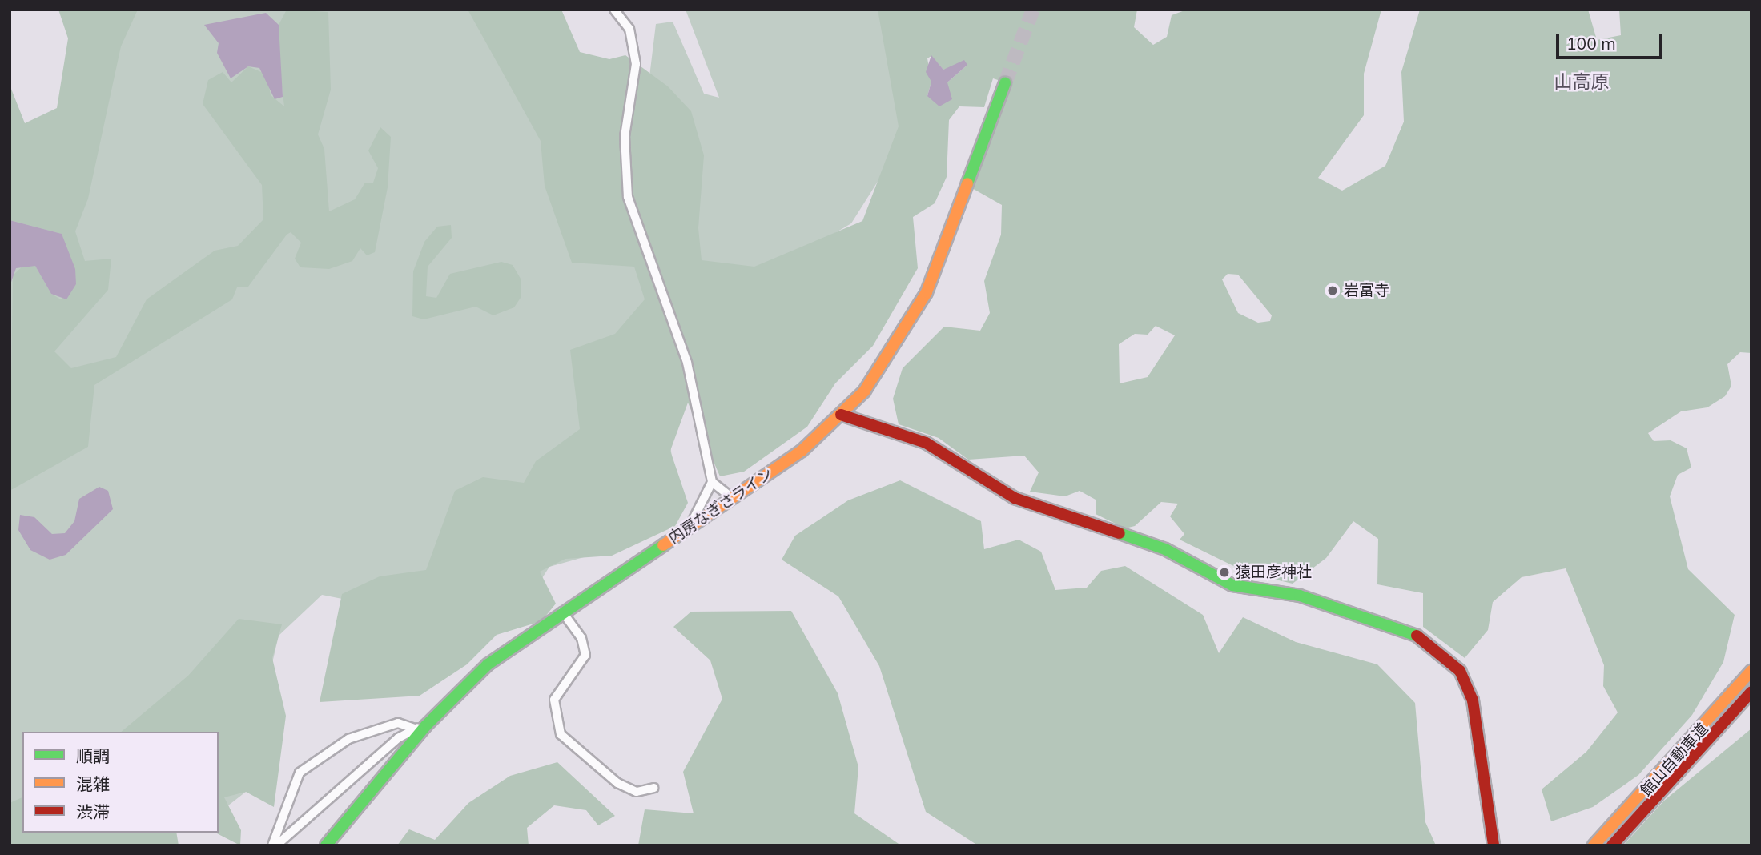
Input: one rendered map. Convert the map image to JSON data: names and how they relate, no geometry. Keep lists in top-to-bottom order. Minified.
{"streets":{"main road":["内房なぎさライン","館山自動車道"]},"districts":["山高原"],"places":["岩富寺","猿田彦神社"],"legend":["順調","混雑","渋滞"],"scale_bar":"100 m"}
